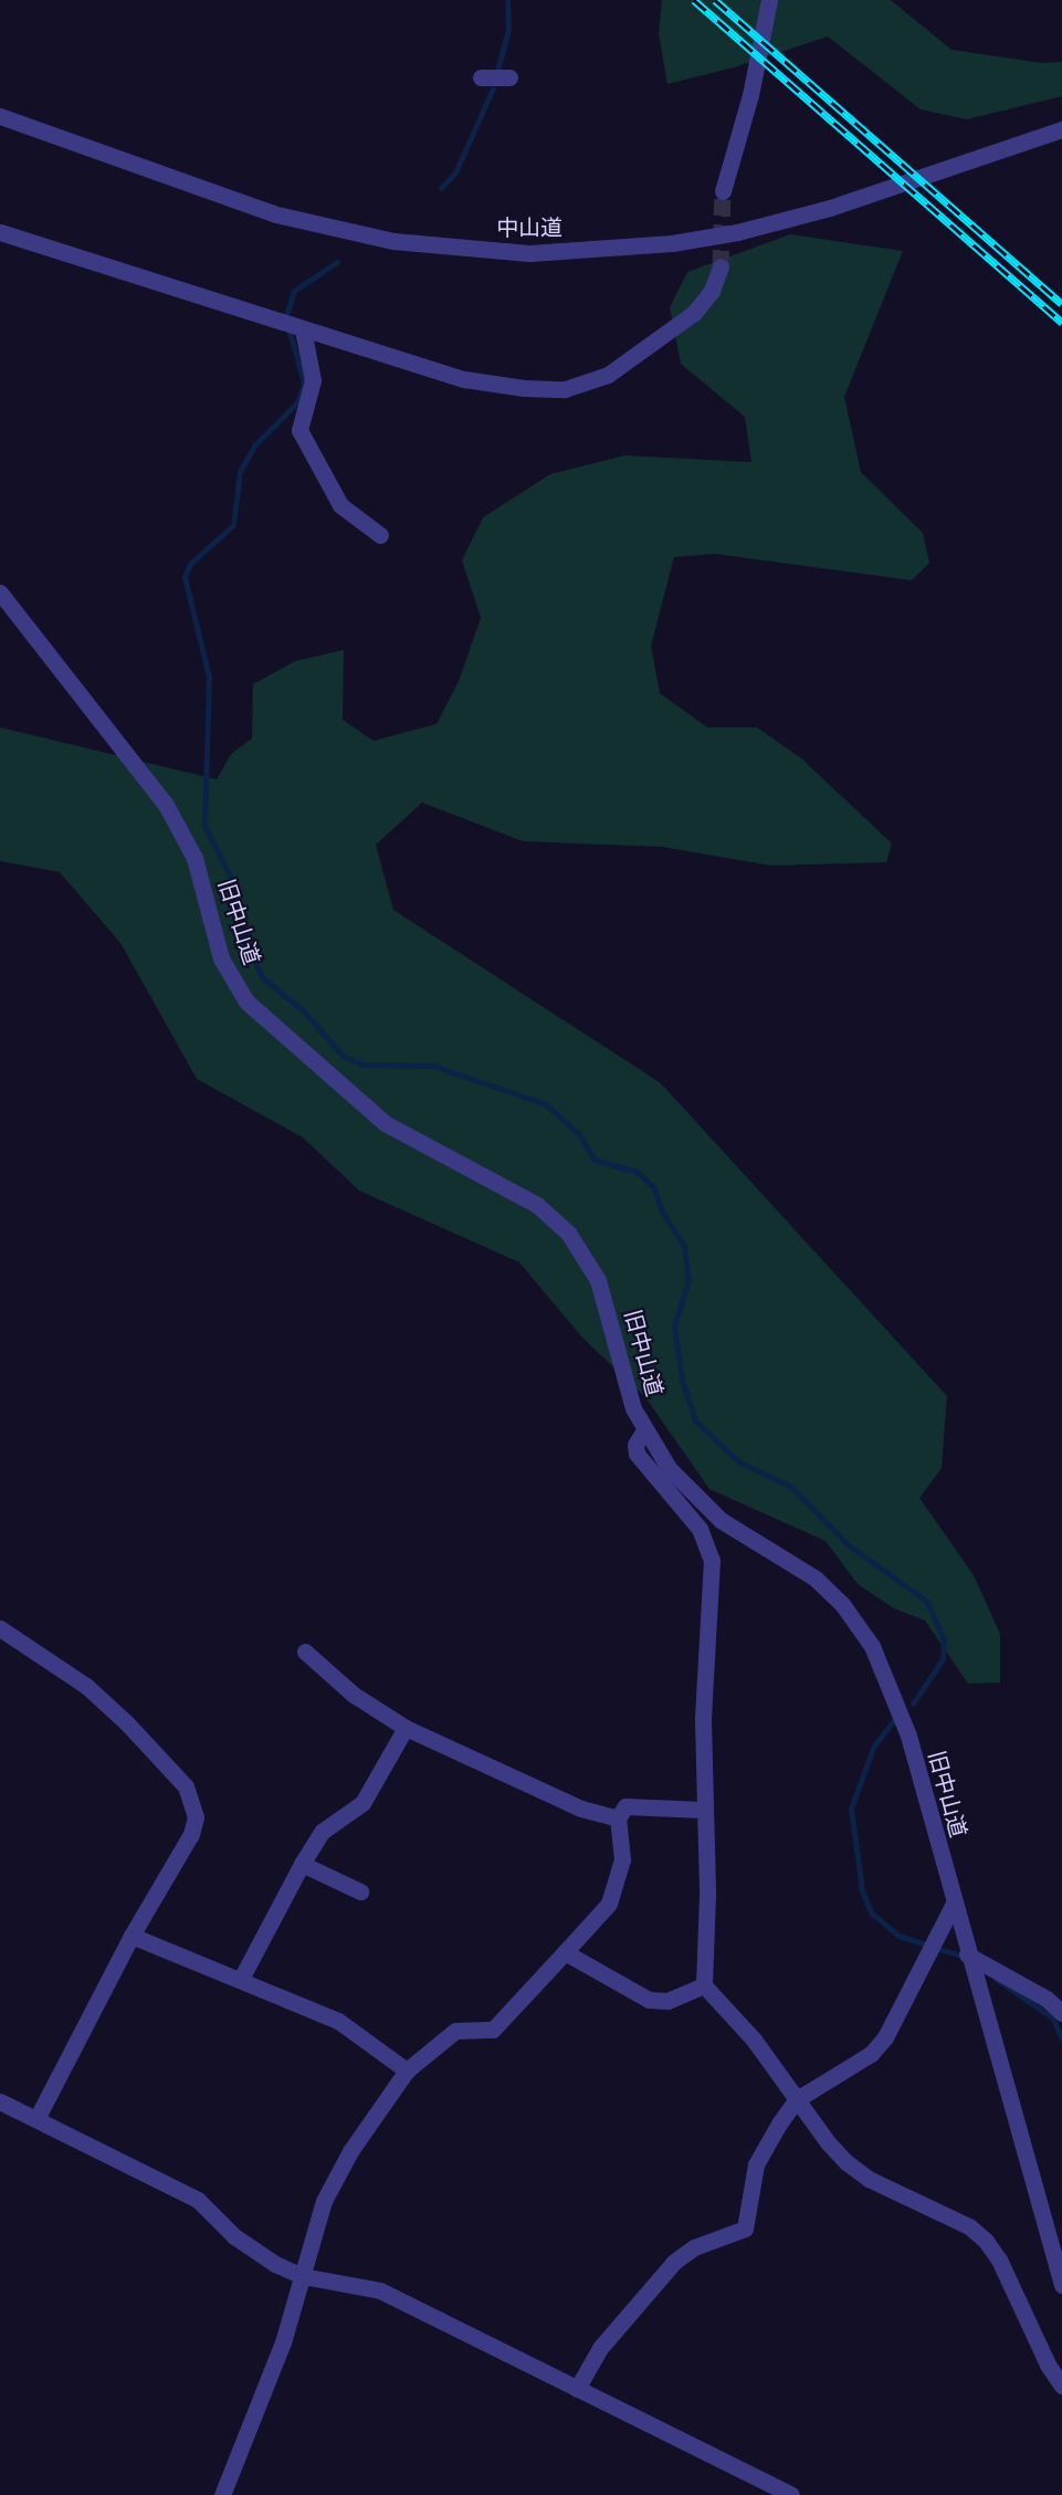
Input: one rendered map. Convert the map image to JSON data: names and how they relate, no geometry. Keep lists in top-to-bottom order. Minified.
{"streets":{"street":["中山道","旧中山道"]}}
